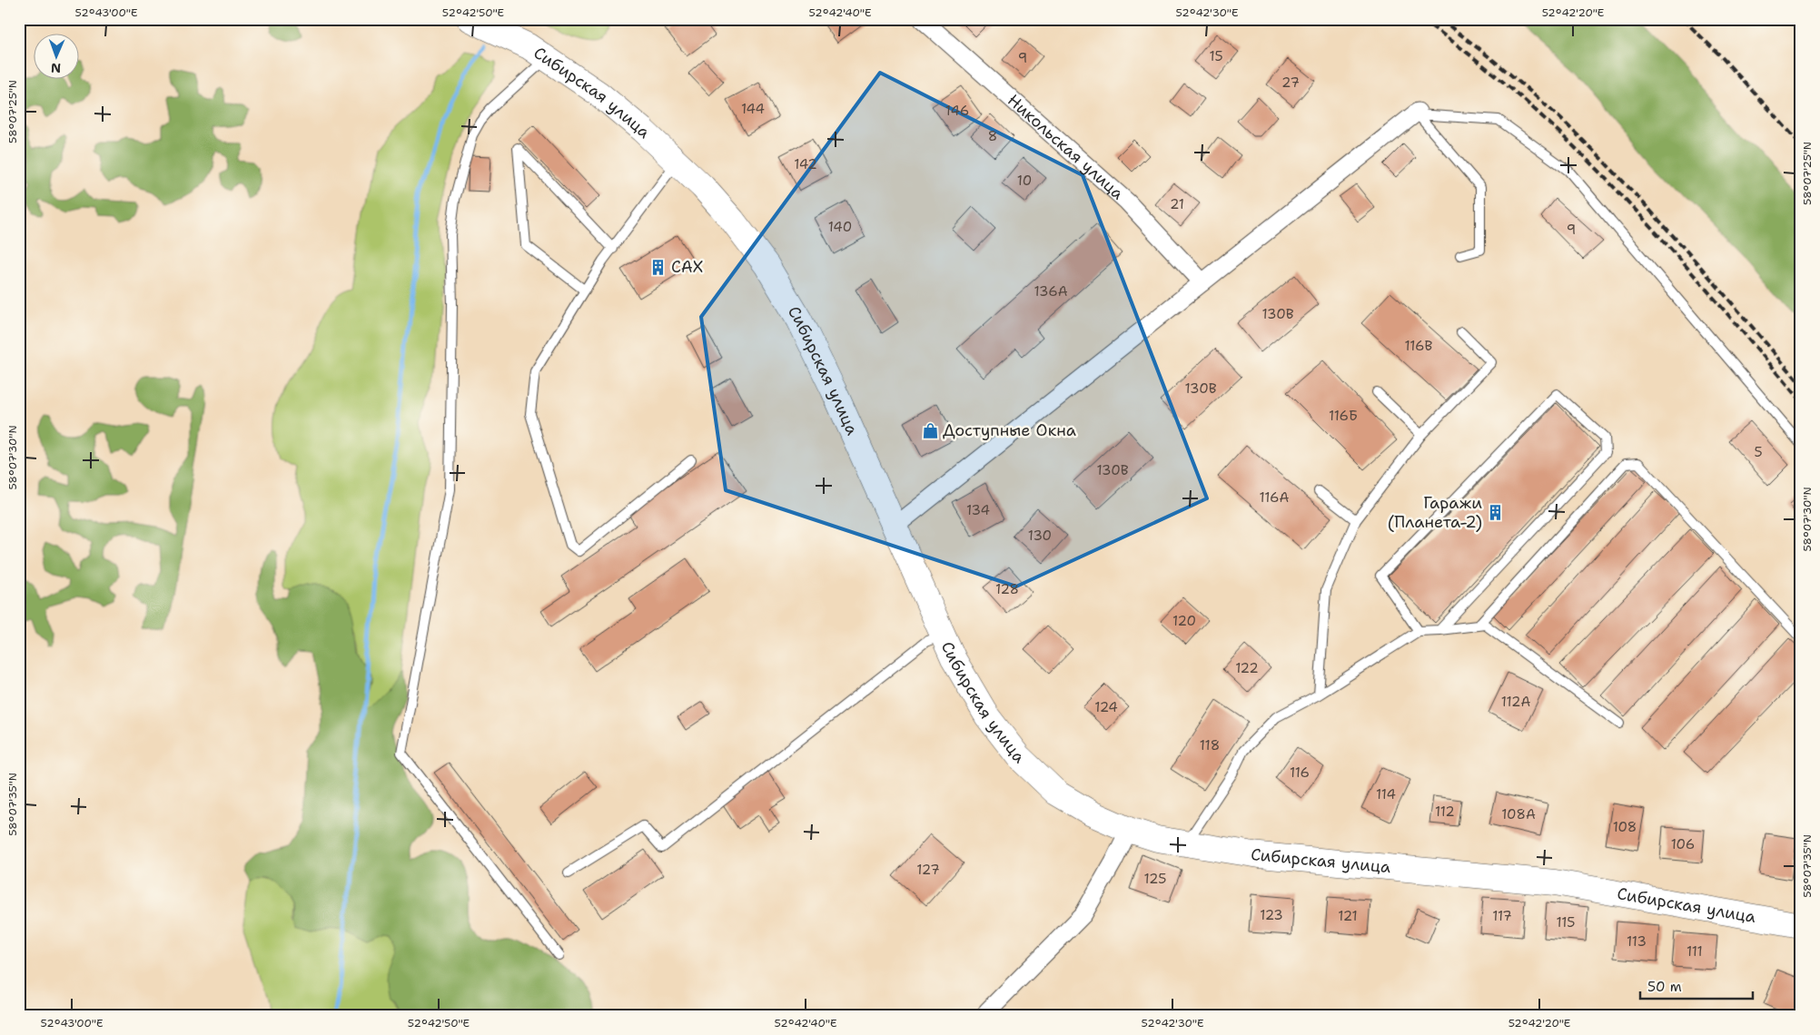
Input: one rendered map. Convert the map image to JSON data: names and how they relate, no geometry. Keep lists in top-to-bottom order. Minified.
{"streets":{"street":["Сибирская улица","Никольская улица"]},"places":{"building":["САХ","Гаражи (Планета-2)"],"shop":["Доступные Окна"]},"house_numbers":["15","9","27","144","146","8","142","10","21","140","9","136А","130В","116В","130В","116Б","5","130В","116А","134","130","128","120","122","112А","124","118","116","114","112","108А","108","106","127","125","123","121","117","115","113","111"],"scale_bar":"50 m","north":"bottom","coordinates":["52°43'00\"E","52°42'50\"E","52°42'40\"E","52°42'30\"E","52°42'20\"E","58°07'25\"N","58°07'30\"N","58°07'35\"N"]}
